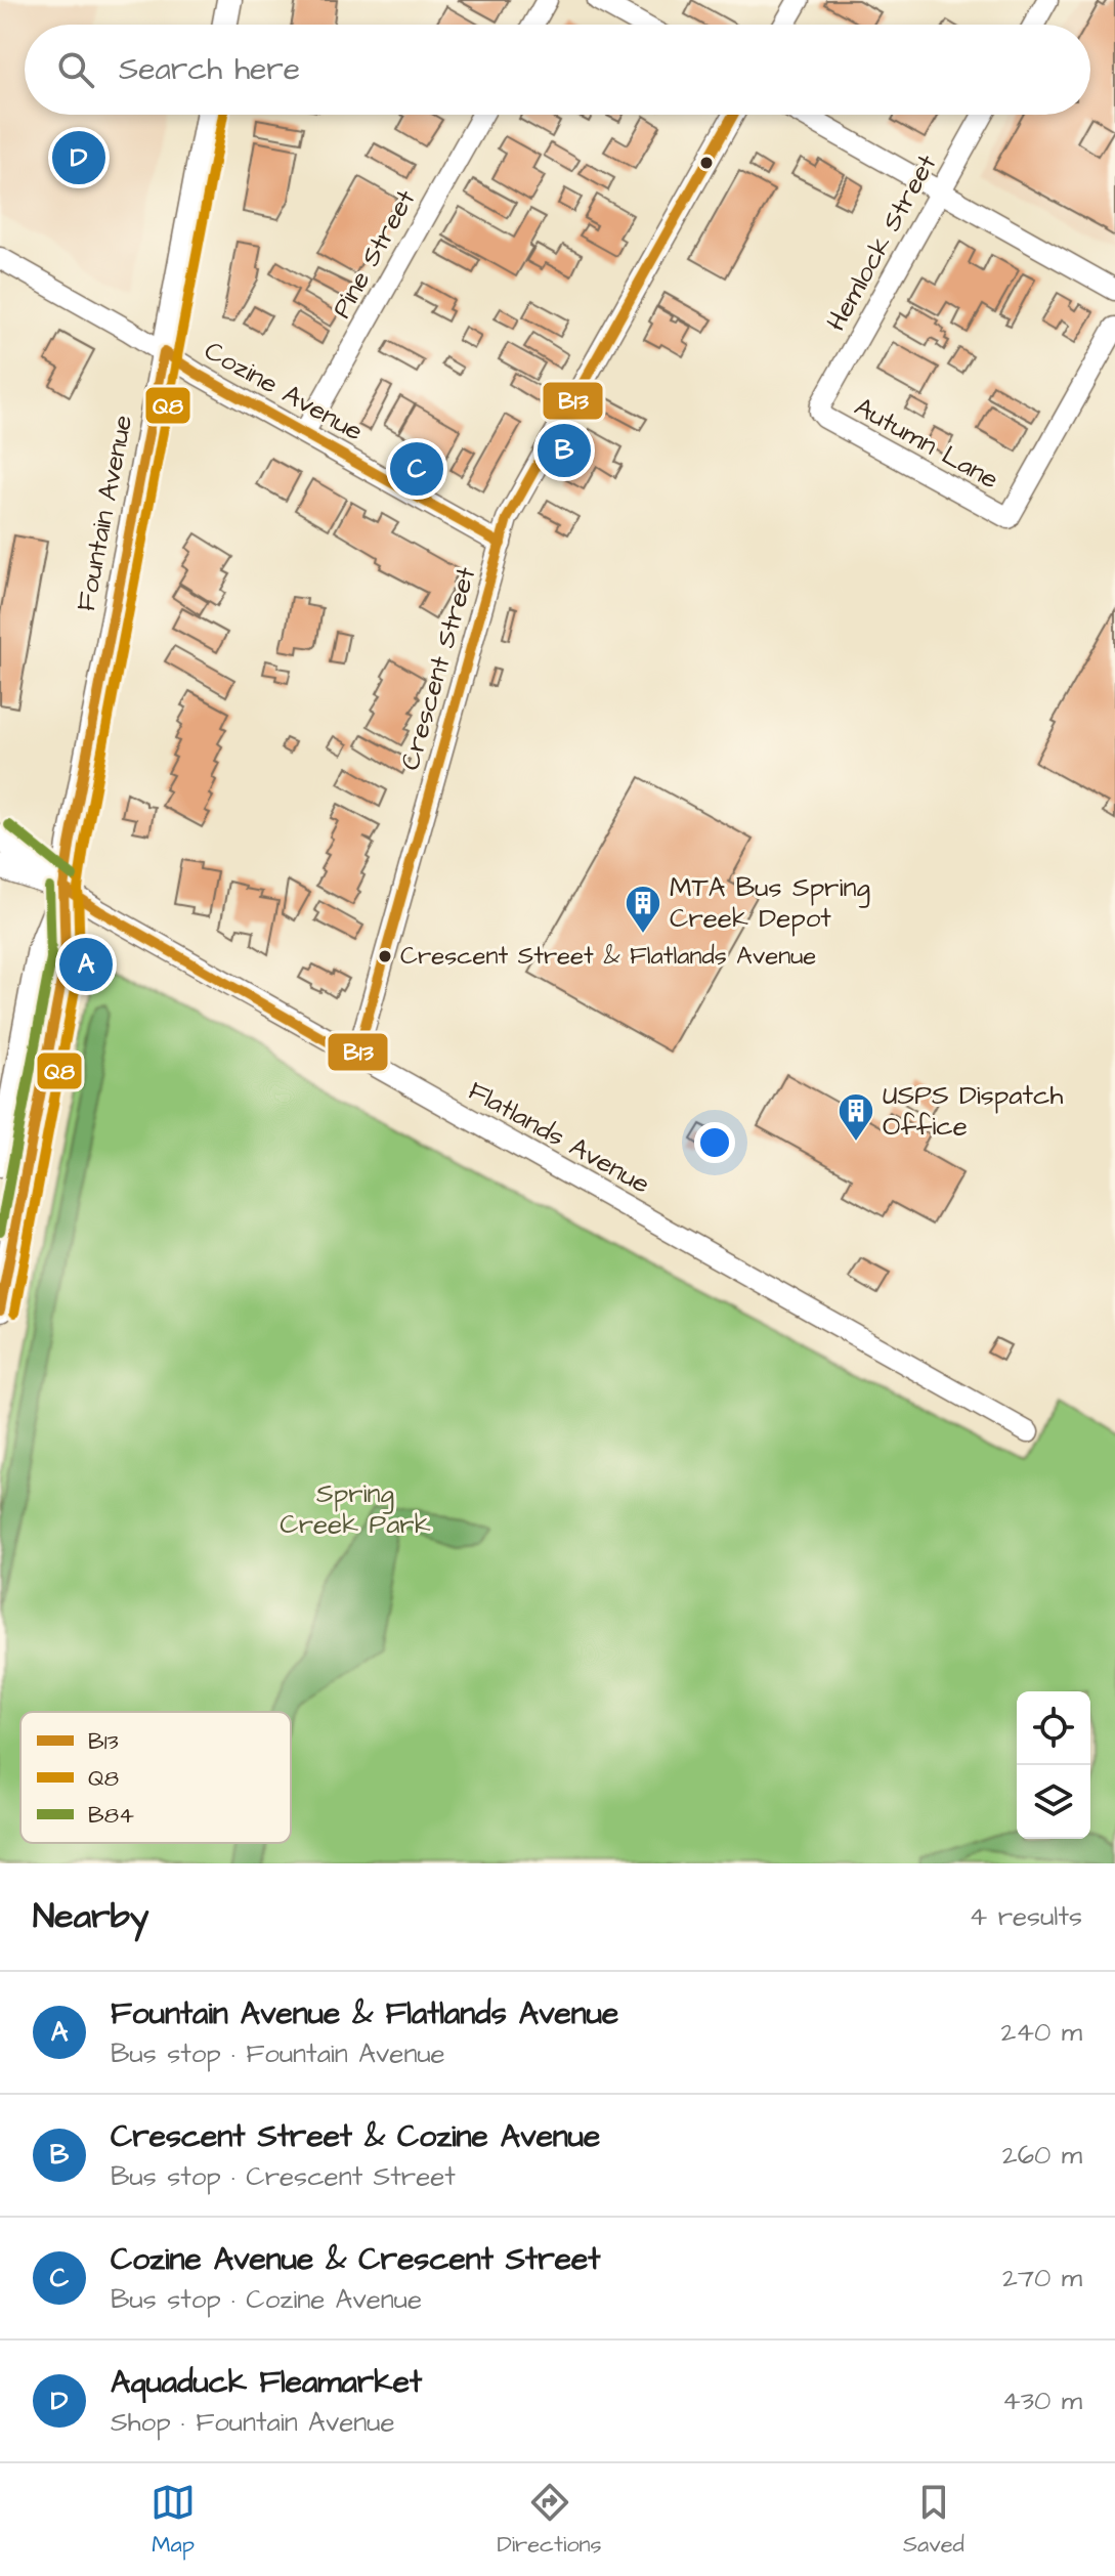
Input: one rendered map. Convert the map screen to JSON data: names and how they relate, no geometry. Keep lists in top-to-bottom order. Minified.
{"streets":{"main road":["Fountain Avenue","Flatlands Avenue"],"street":["Hemlock Street","Pine Street","Cozine Avenue","Autumn Lane","Crescent Street"]},"crossings":[["Hemlock Street","Autumn Lane"],["Pine Street","Cozine Avenue"],["Cozine Avenue","Fountain Avenue"],["Cozine Avenue","Crescent Street"],["Fountain Avenue","Flatlands Avenue"],["Crescent Street","Flatlands Avenue"]],"parks":["Spring Creek Park"],"places":{"building":["MTA Bus Spring Creek Depot","USPS Dispatch Office"],"other":["Crescent Street & Flatlands Avenue"]},"lines":["transit line B13","transit line Q8","transit line B84"],"legend":["B13","Q8","B84"],"page":{"search":"Search here","pins":["D","B","C","A"],"heading":["Nearby","4 results"],"list":[{"mark":"A","name":"Fountain Avenue & Flatlands Avenue","note":"Bus stop · Fountain Avenue","value":"240 m"},{"mark":"B","name":"Crescent Street & Cozine Avenue","note":"Bus stop · Crescent Street","value":"260 m"},{"mark":"C","name":"Cozine Avenue & Crescent Street","note":"Bus stop · Cozine Avenue","value":"270 m"},{"mark":"D","name":"Aquaduck Fleamarket","note":"Shop · Fountain Avenue","value":"430 m"}],"nav":["Map","Directions","Saved"]}}
